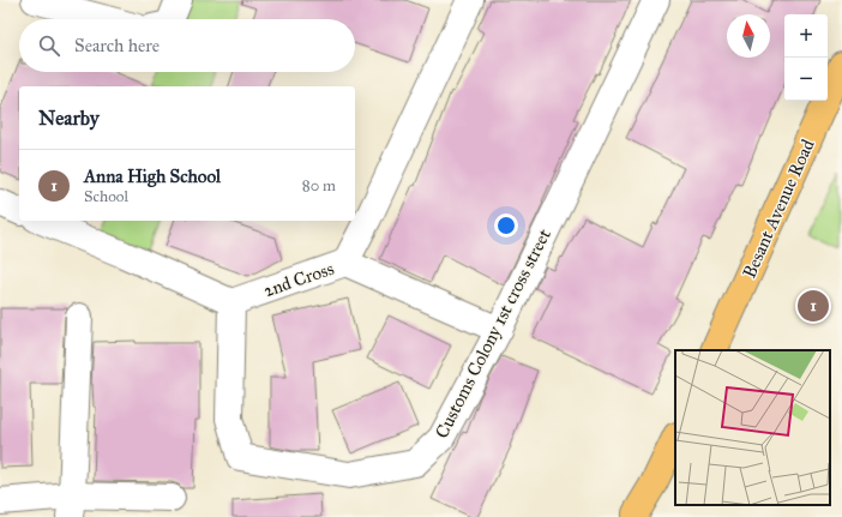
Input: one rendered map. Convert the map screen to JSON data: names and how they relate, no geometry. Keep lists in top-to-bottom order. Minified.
{"streets":{"main road":["Besant Avenue Road"],"street":["2nd Cross","Customs Colony 1st cross street"]},"crossings":[["2nd Cross","Customs Colony 1st cross street"]],"north":"top","page":{"map_buttons":["+","−"],"search":"Search here","heading":"Nearby","list":[{"mark":"1","name":"Anna High School","note":"School","value":"80 m"}],"pins":"1"}}
